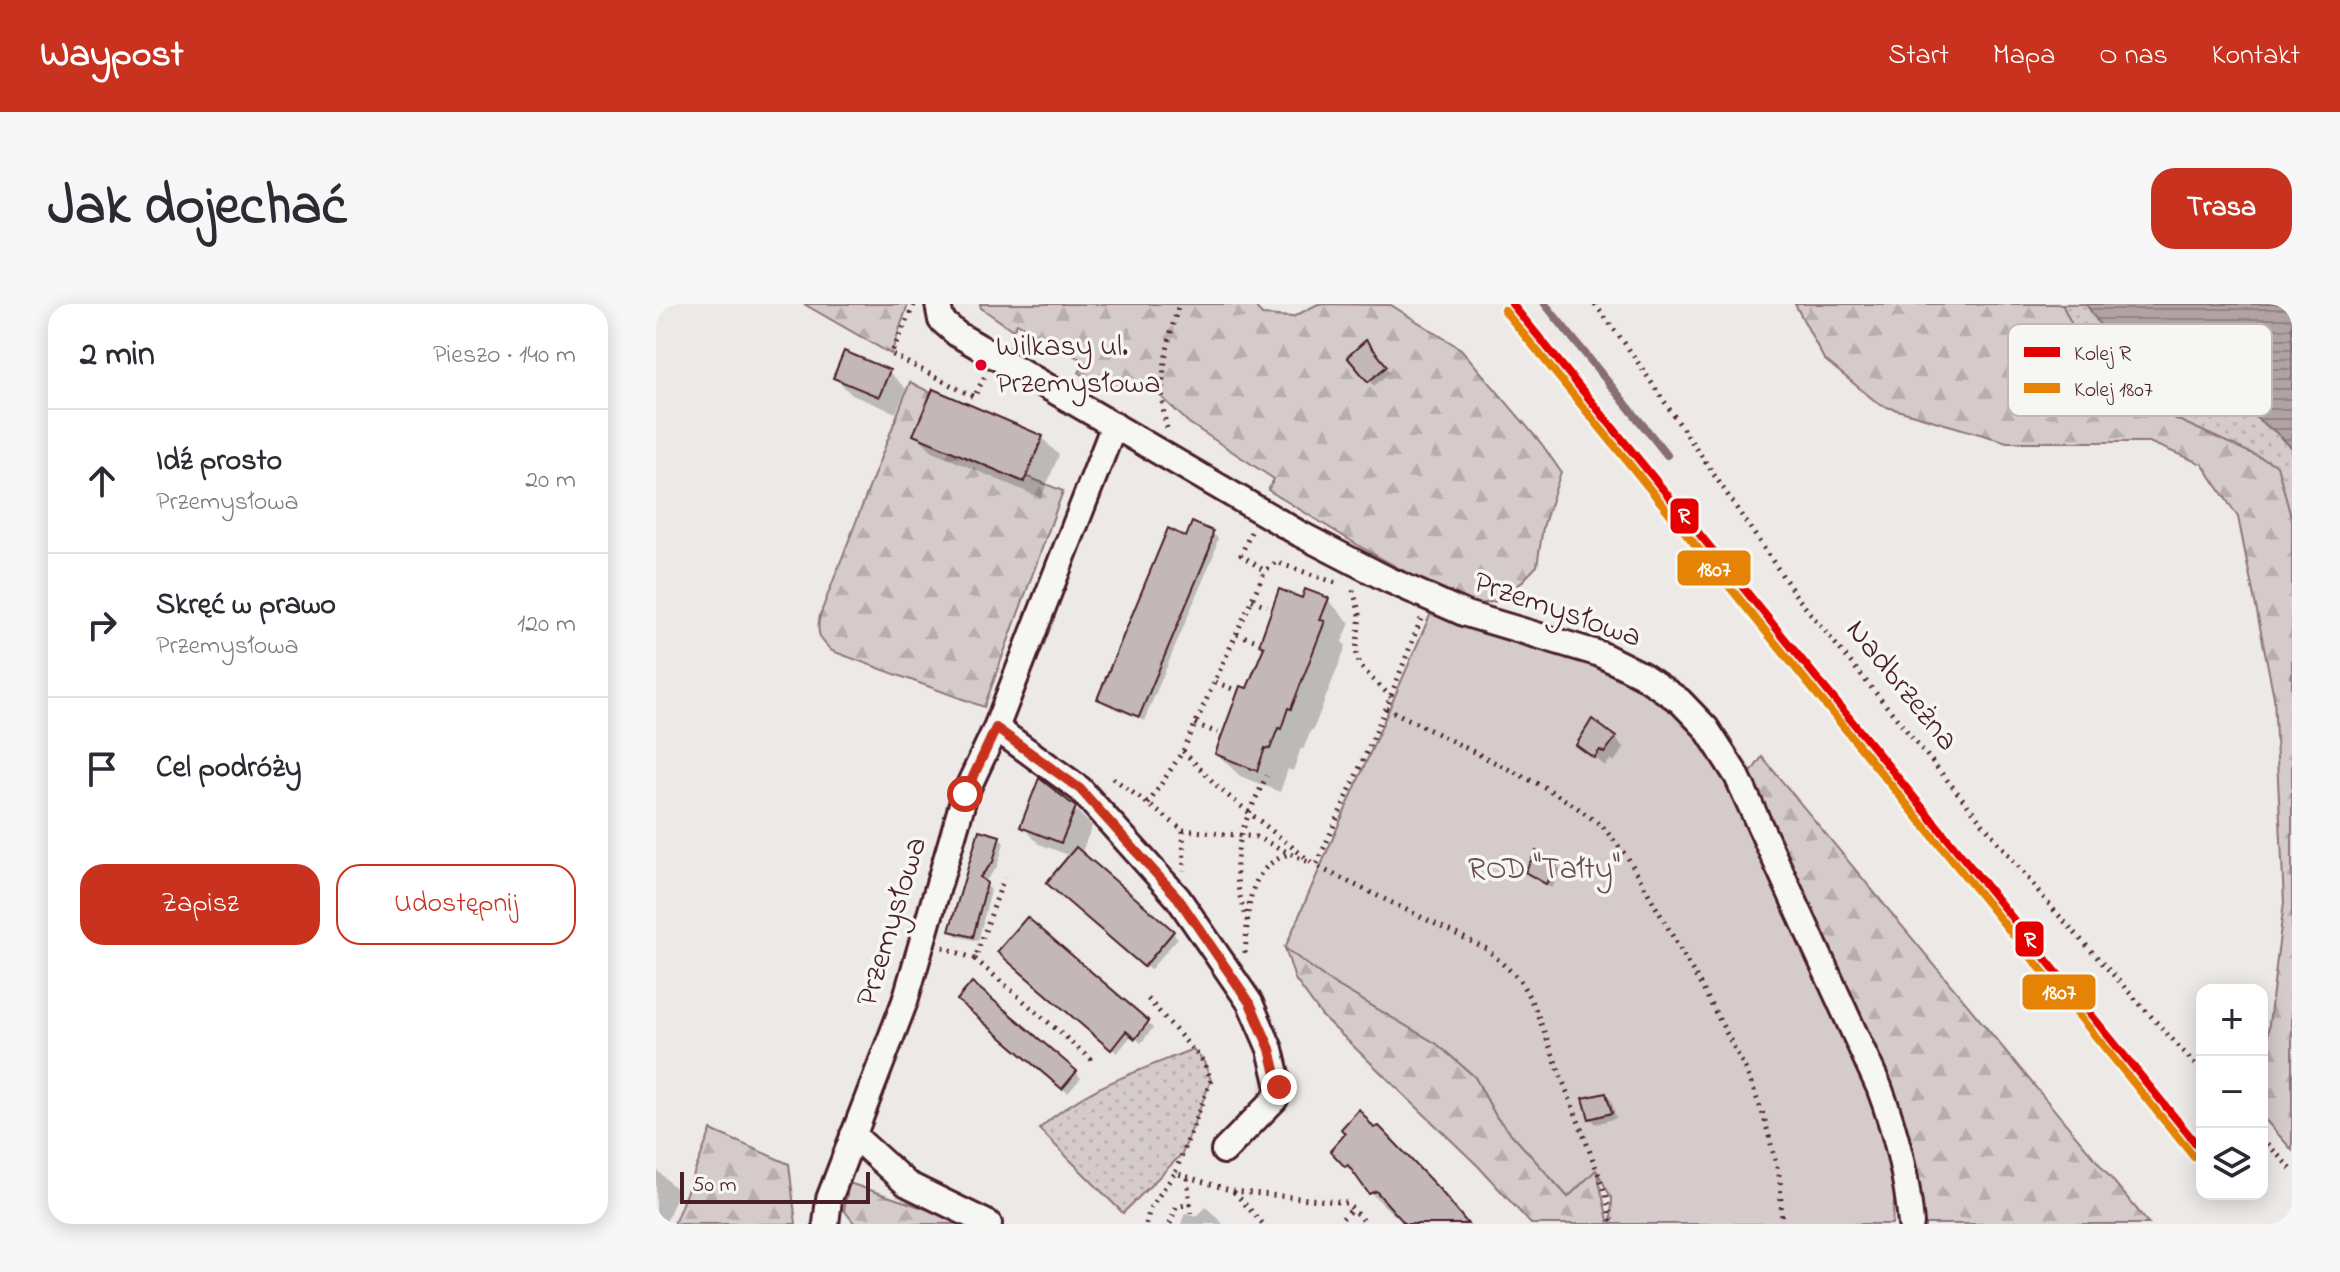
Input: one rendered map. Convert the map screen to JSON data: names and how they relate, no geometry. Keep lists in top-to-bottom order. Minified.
{"streets":{"street":["Przemysłowa"],"path":["Nadbrzeżna"]},"parks":["ROD \"Tałty\""],"places":["Wilkasy ul. Przemysłowa"],"lines":["rail line R","rail line 1807"],"legend":["Kolej R","Kolej 1807"],"scale_bar":"50 m","page":{"header":"Waypost","nav":["Start","Mapa","O nas","Kontakt"],"title":"Jak dojechać","buttons":["Trasa",["Zapisz","Udostępnij"]],"heading":["2 min","Pieszo · 140 m"],"list":[["Idź prosto","Przemysłowa","20 m"],["Skręć w prawo","Przemysłowa","120 m"],"Cel podróży"],"map_buttons":["+","−"],"scale":"50 m"}}
